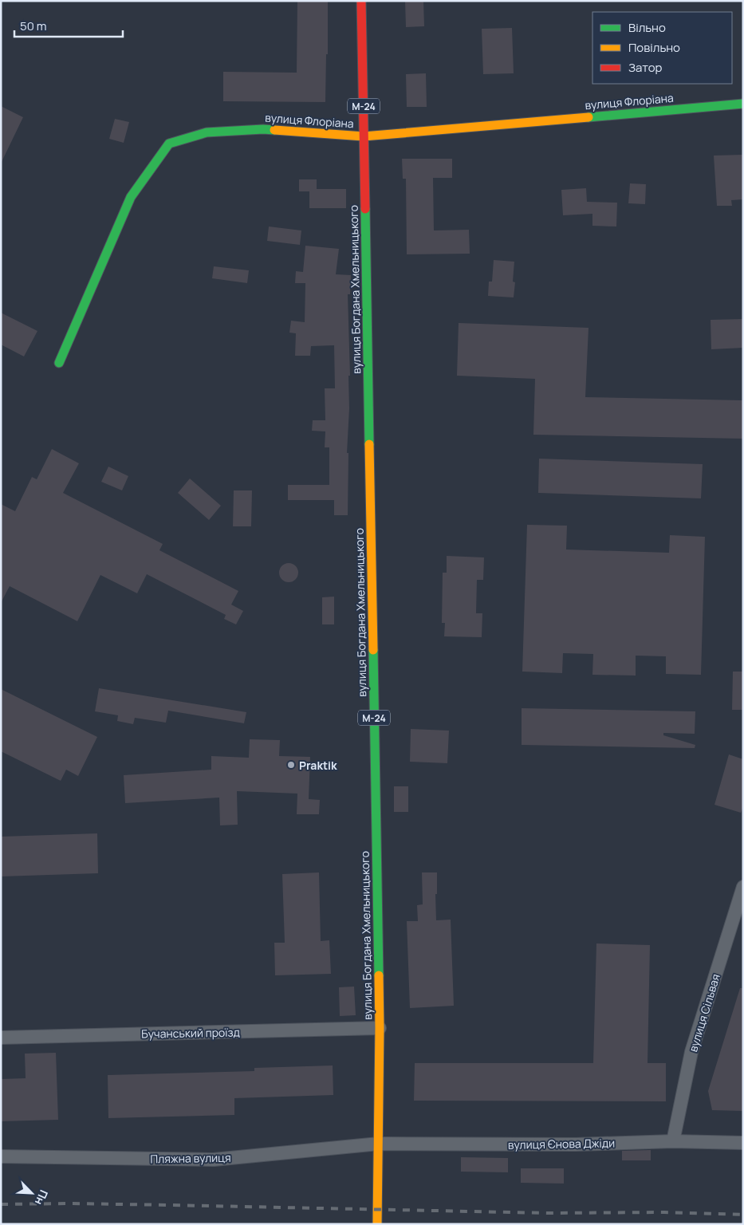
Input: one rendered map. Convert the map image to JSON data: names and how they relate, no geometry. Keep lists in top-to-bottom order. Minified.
{"streets":{"main road":["вулиця Флоріана","М-24","вулиця Богдана Хмельницького"],"street":["вулиця Сільвая","Бучанський проїзд","вулиця Єнова Джіди","Пляжна вулиця"]},"crossings":[["вулиця Флоріана","вулиця Богдана Хмельницького"],["вулиця Богдана Хмельницького","Бучанський проїзд"],["вулиця Богдана Хмельницького","вулиця Єнова Джіди"],["вулиця Богдана Хмельницького","Пляжна вулиця"],["вулиця Сільвая","вулиця Єнова Джіди"],["вулиця Єнова Джіди","Пляжна вулиця"]],"places":["Praktik"],"legend":["Вільно","Повільно","Затор"],"scale_bar":"50 m","north":"bottom right"}
